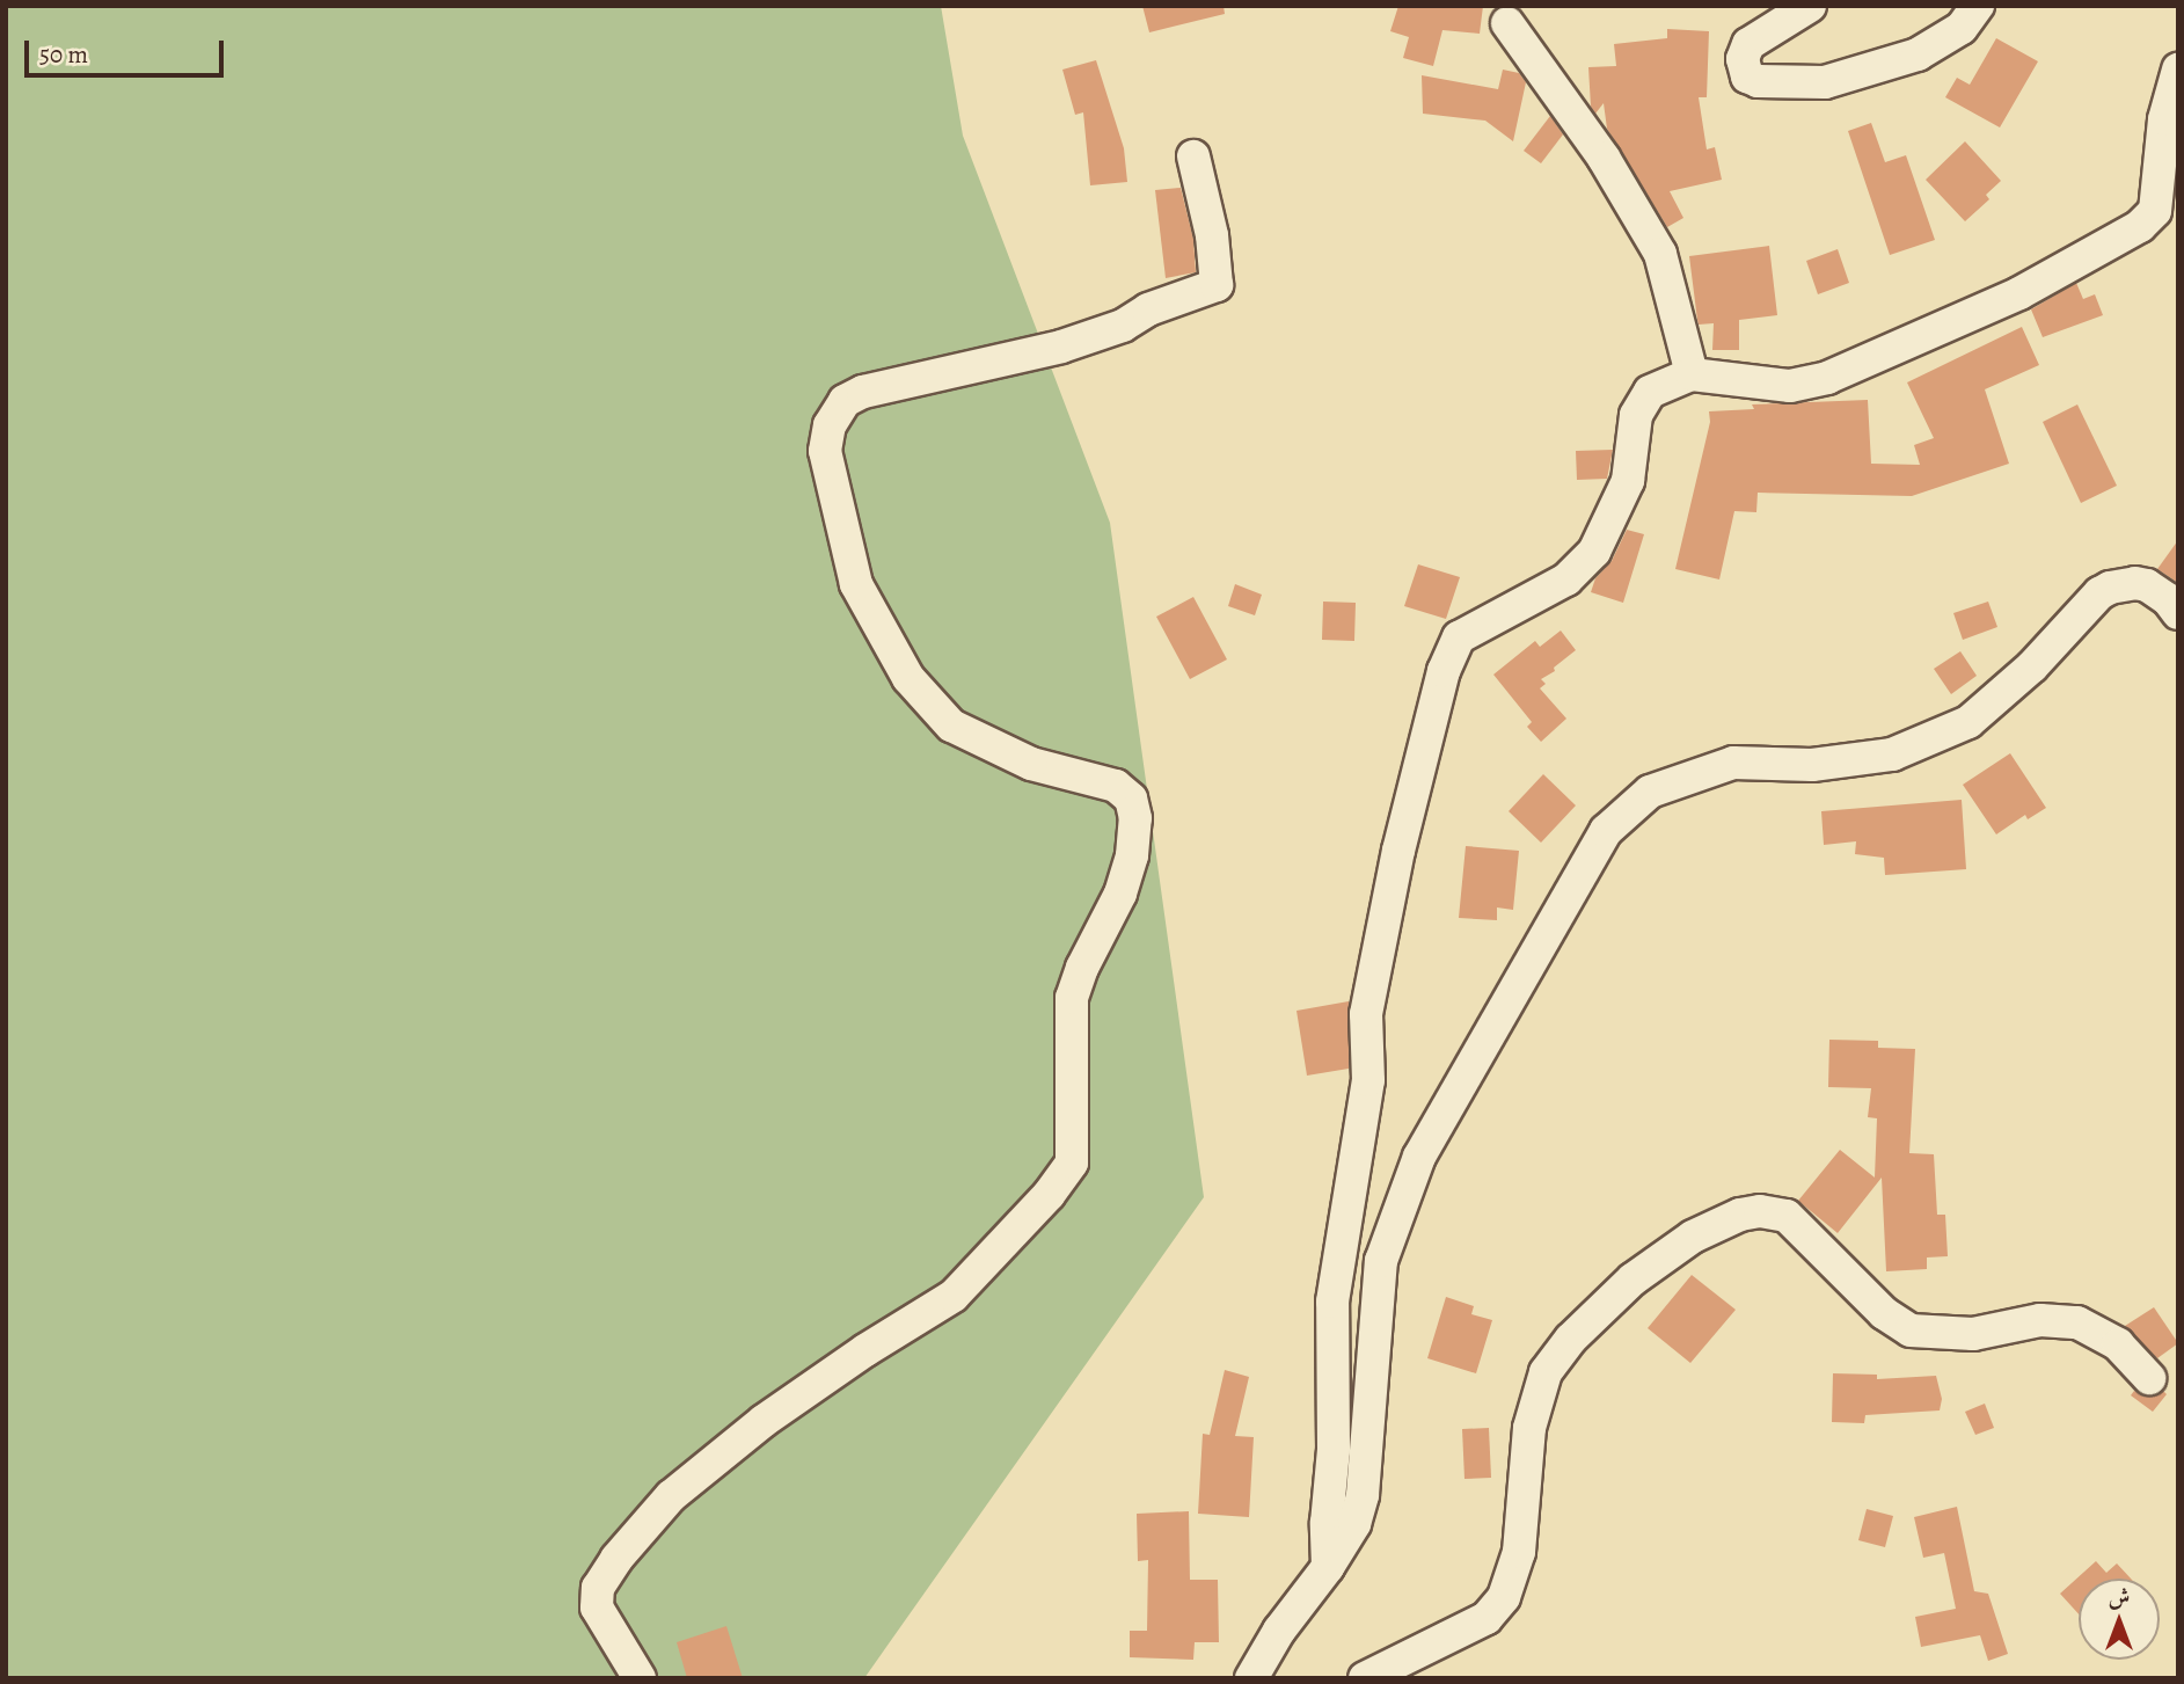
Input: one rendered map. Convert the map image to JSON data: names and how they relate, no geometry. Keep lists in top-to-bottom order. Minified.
{"scale_bar":"50 m","north":"top"}
